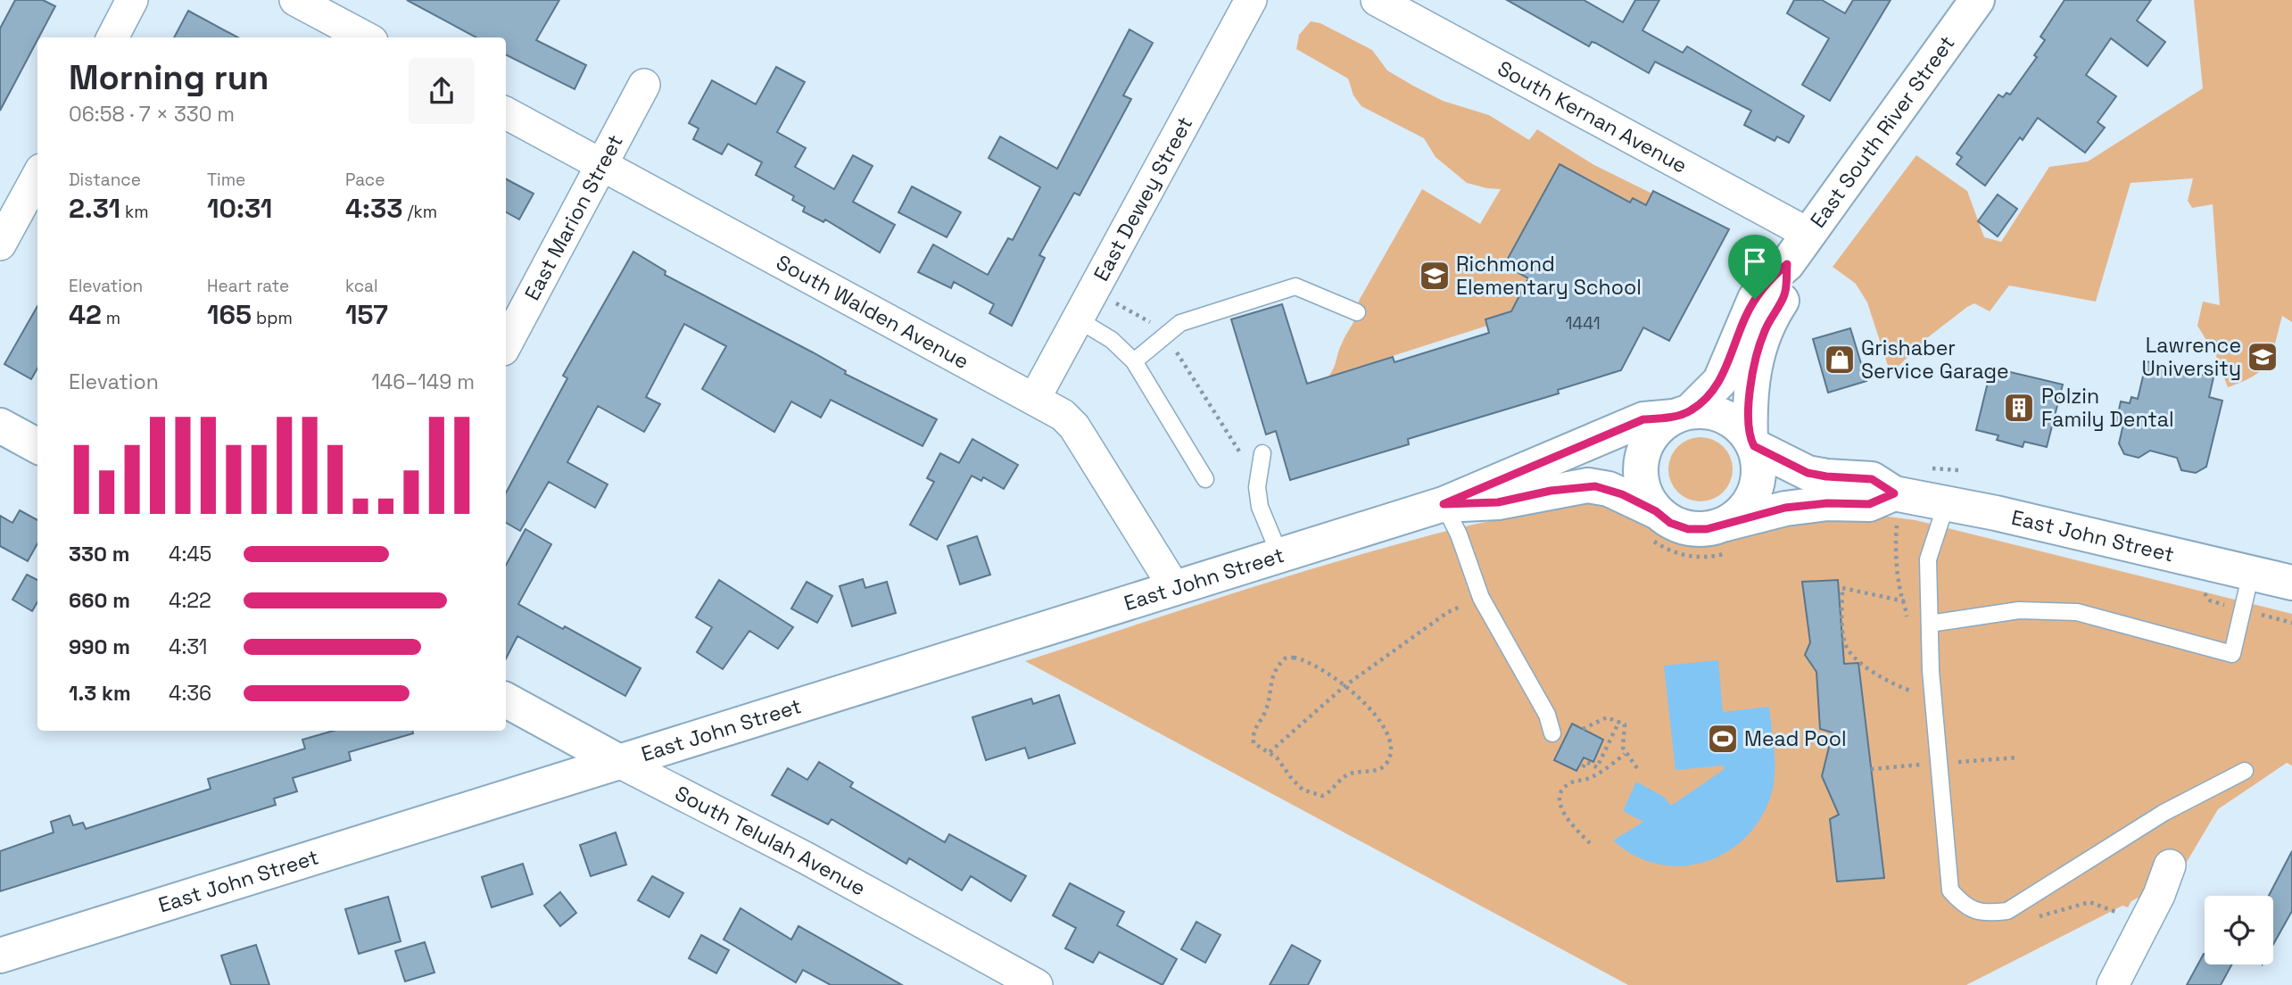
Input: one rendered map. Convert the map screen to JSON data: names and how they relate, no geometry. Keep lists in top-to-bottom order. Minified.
{"streets":{"street":["South Kernan Avenue","East South River Street","East Dewey Street","East Marion Street","South Walden Avenue","East John Street","South Telulah Avenue"]},"crossings":[["South Kernan Avenue","East South River Street"],["East South River Street","East John Street"],["East Dewey Street","South Walden Avenue"],["East Marion Street","South Walden Avenue"],["South Walden Avenue","East John Street"],["East John Street","South Telulah Avenue"]],"places":{"school or university":["Richmond Elementary School","Lawrence University"],"shop":["Grishaber Service Garage"],"building":["Polzin Family Dental"],"sports":["Mead Pool"]},"house_numbers":["1441"],"page":{"heading":["Morning run","06:58 · 7 × 330 m"],"stats":[["Distance","2.31 km"],["Time","10:31"],["Pace","4:33 /km"],["Elevation","42 m"],["Heart rate","165 bpm"],["kcal","157"]],"chart":["Elevation","146–149 m"],"list":[{"name":"330 m","note":"4:45"},{"name":"660 m","note":"4:22"},{"name":"990 m","note":"4:31"},{"name":"1.3 km","note":"4:36"}]}}
